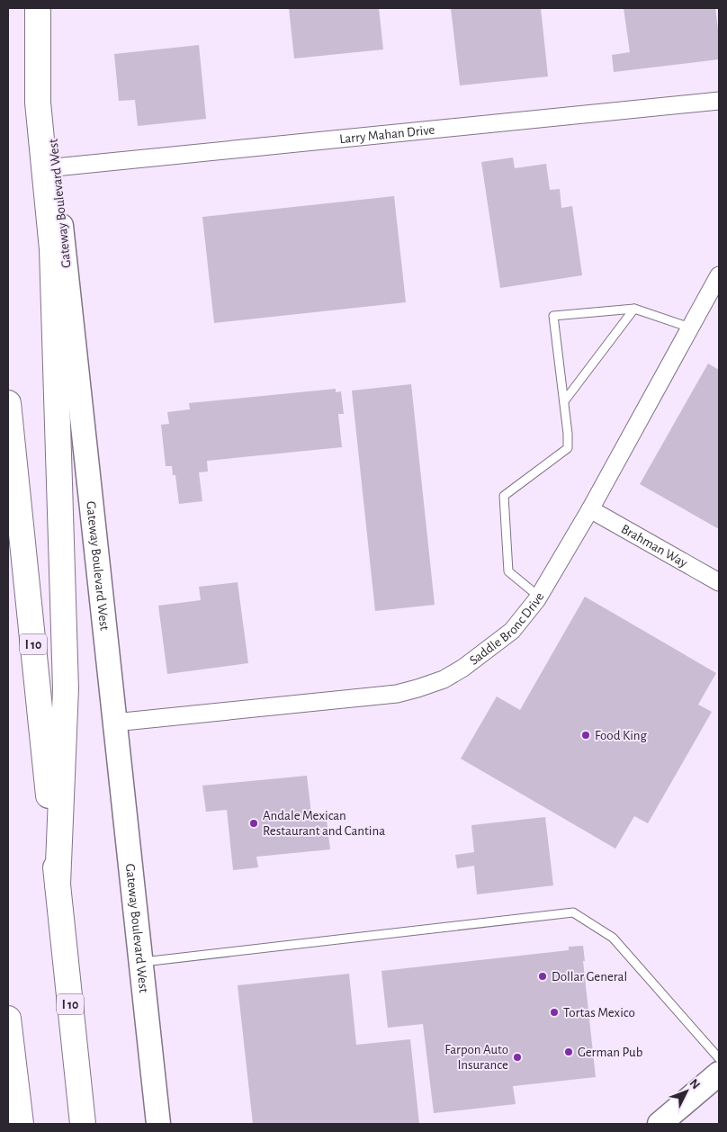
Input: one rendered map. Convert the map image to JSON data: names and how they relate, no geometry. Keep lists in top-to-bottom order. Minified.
{"streets":{"highway":["I 10"],"main road":["Gateway Boulevard West"],"street":["Larry Mahan Drive","Brahman Way","Saddle Bronc Drive"]},"crossings":[["Larry Mahan Drive","Gateway Boulevard West"],["Gateway Boulevard West","Saddle Bronc Drive"],["Brahman Way","Saddle Bronc Drive"]],"places":["Food King","Andale Mexican Restaurant and Cantina","Dollar General","Tortas Mexico","German Pub","Farpon Auto Insurance"],"north":"top right"}
